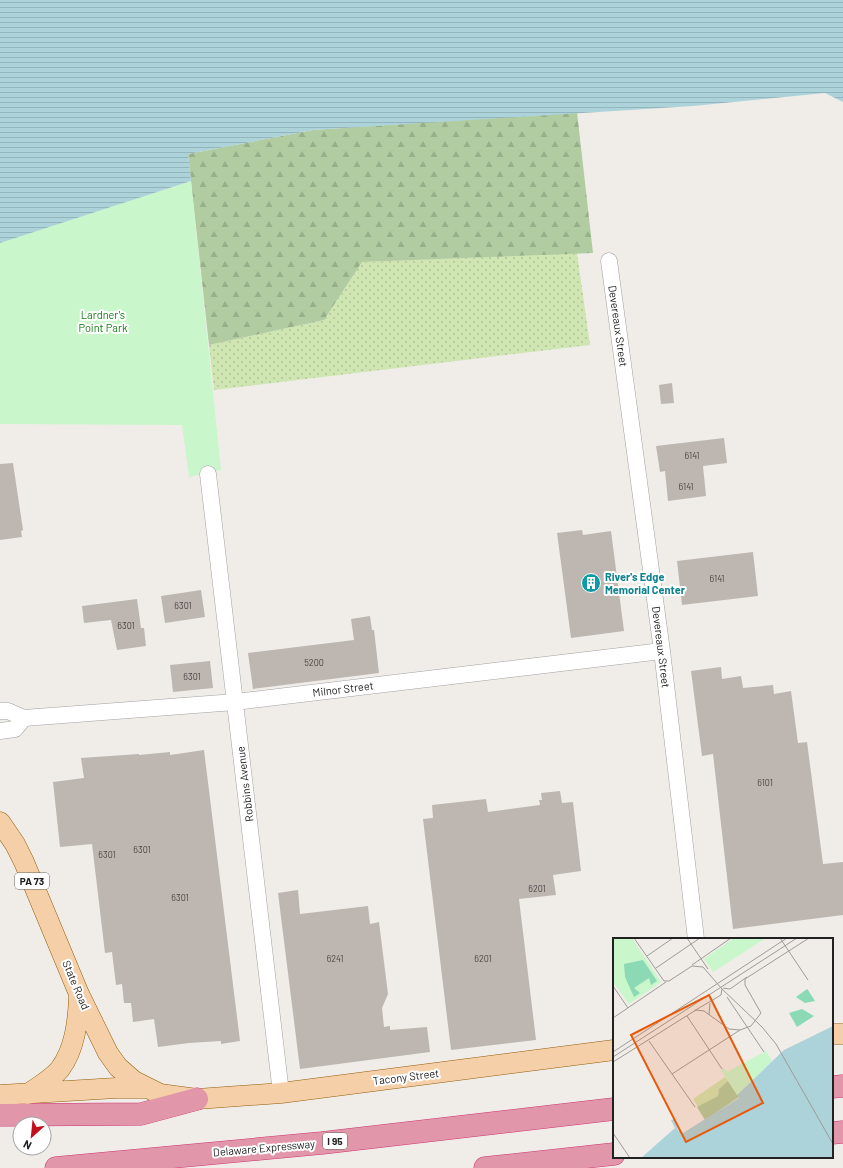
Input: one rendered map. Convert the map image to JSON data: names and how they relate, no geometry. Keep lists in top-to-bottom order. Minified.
{"streets":{"highway":["I 95","Delaware Expressway"],"main road":["PA 73","State Road","Tacony Street"],"street":["Devereaux Street","Milnor Street","Robbins Avenue"]},"crossings":[["Devereaux Street","Milnor Street"],["Milnor Street","Robbins Avenue"],["Robbins Avenue","Tacony Street"],["PA 73","State Road"],["State Road","Tacony Street"]],"parks":["Lardner's Point Park"],"places":{"building":["River's Edge Memorial Center"]},"house_numbers":["6141","6141","6141","6301","6301","5200","6301","6101","6301","6301","6201","6301","6241","6201"],"north":"bottom left"}
